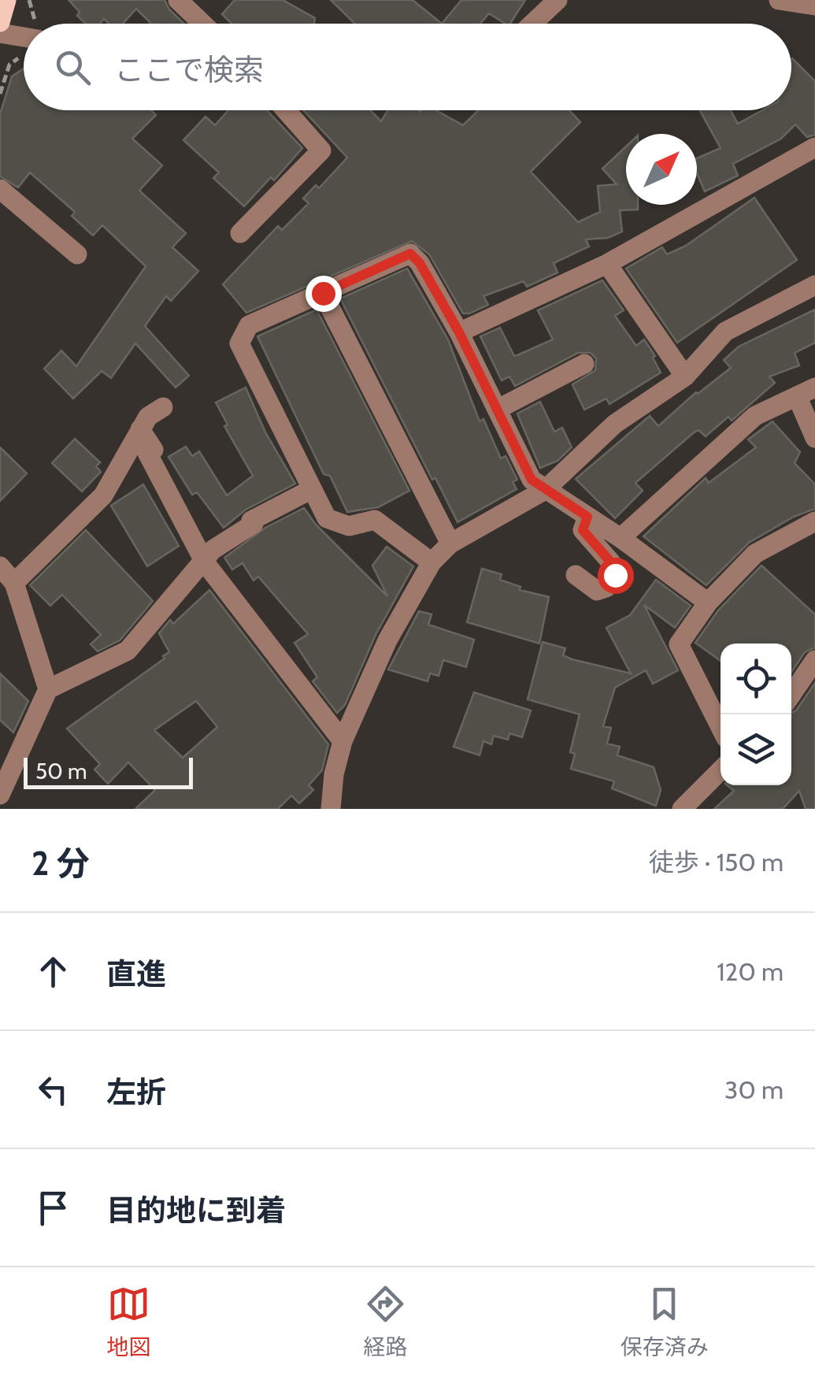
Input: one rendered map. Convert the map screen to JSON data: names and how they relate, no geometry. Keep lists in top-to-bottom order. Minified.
{"scale_bar":"50 m","north":"top right","page":{"search":"ここで検索","scale":"50 m","heading":["2 分","徒歩 · 150 m"],"list":[["直進","120 m"],["左折","30 m"],"目的地に到着"],"nav":["地図","経路","保存済み"]}}
